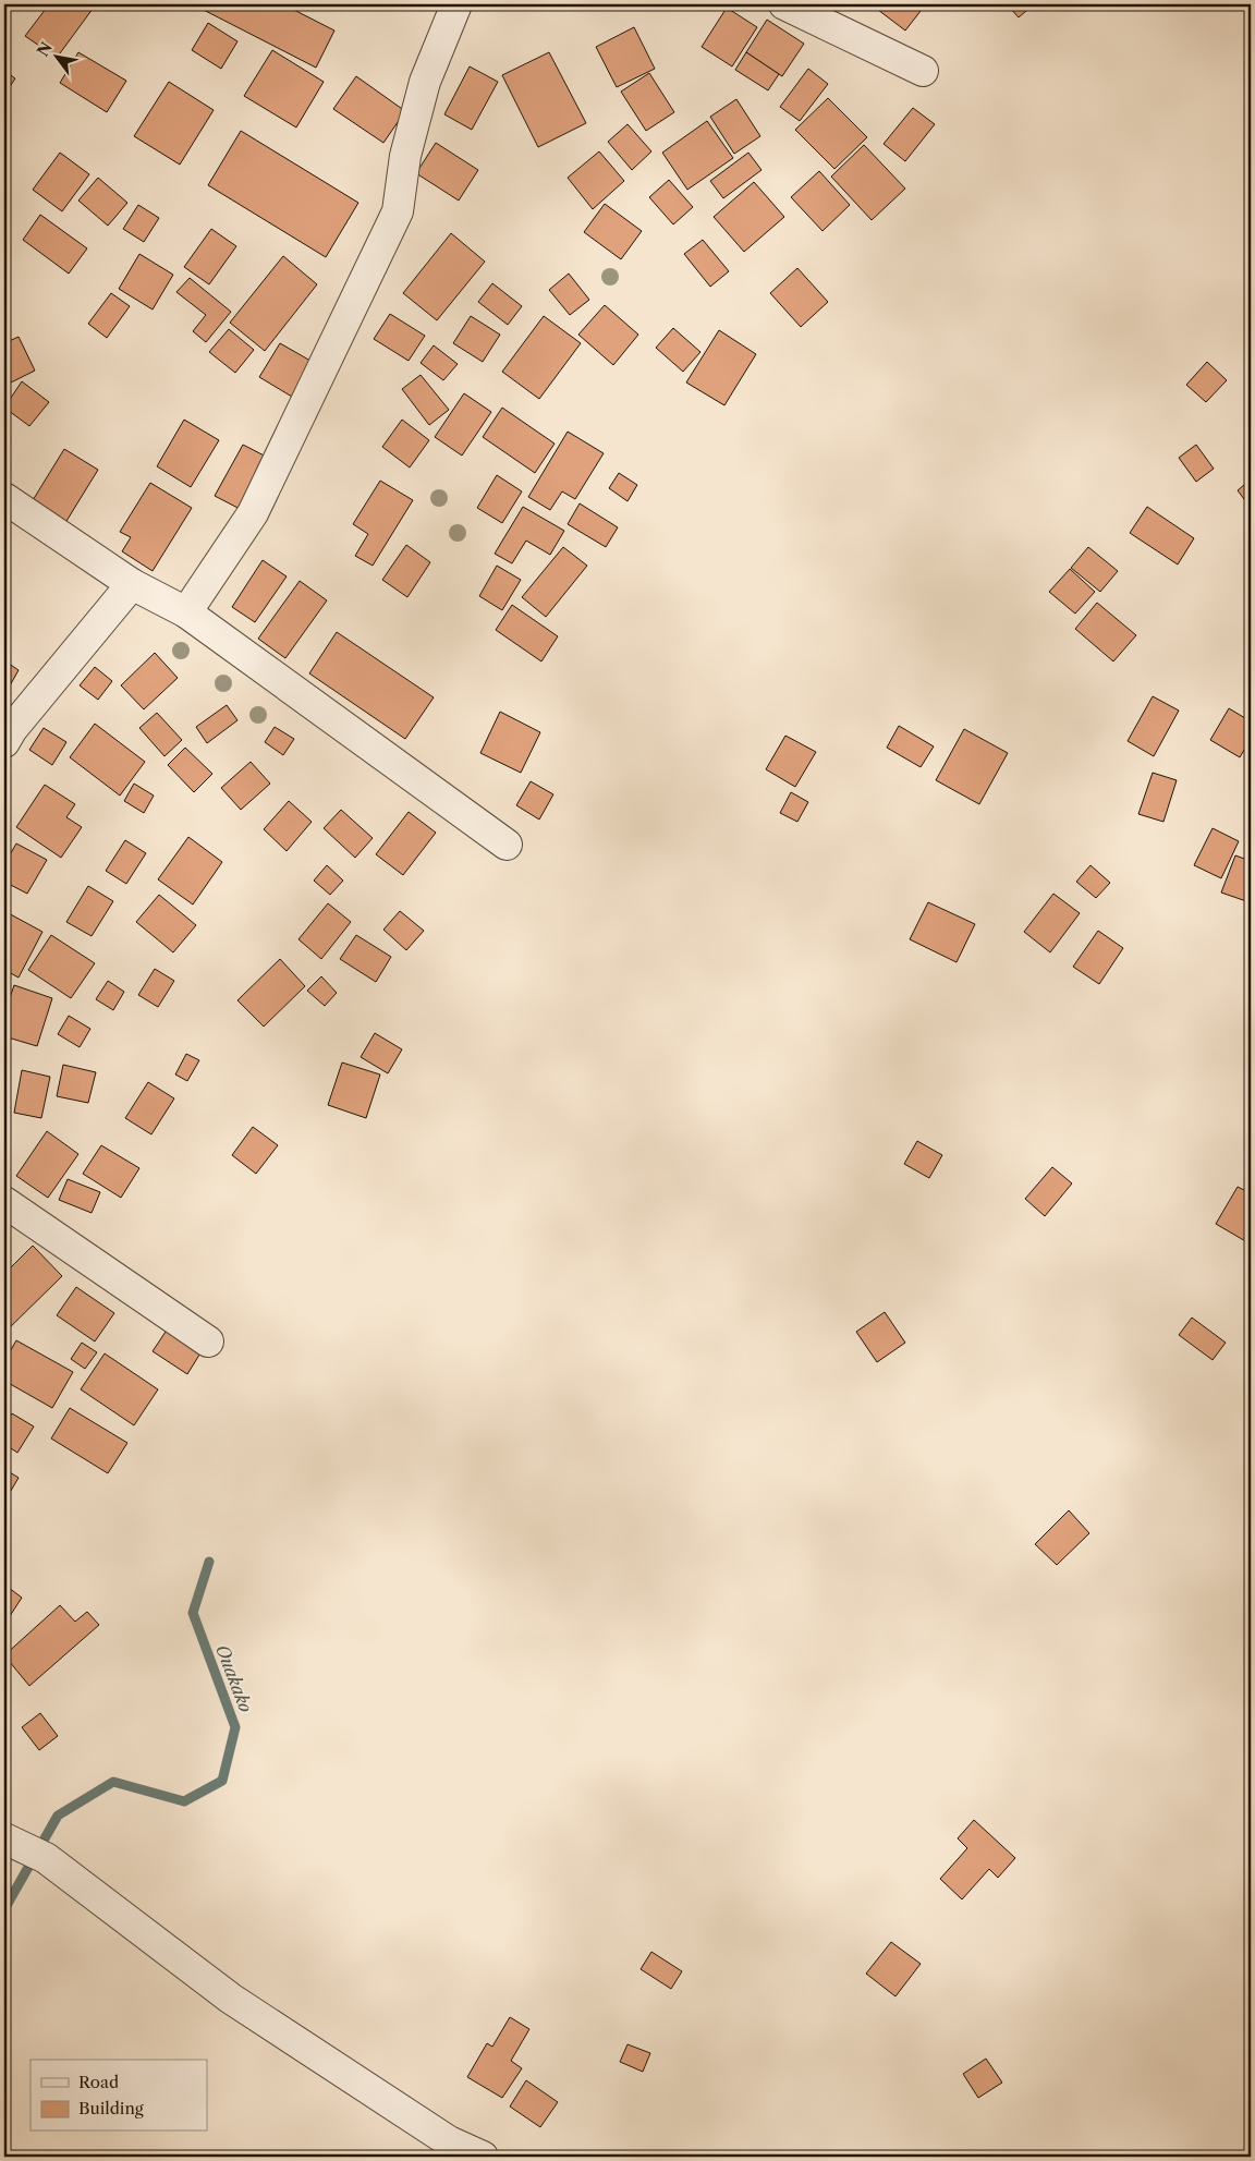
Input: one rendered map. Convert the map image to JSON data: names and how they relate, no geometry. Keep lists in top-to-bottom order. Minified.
{"water":["Ouakako"],"legend":["Road","Building"],"north":"top left"}
